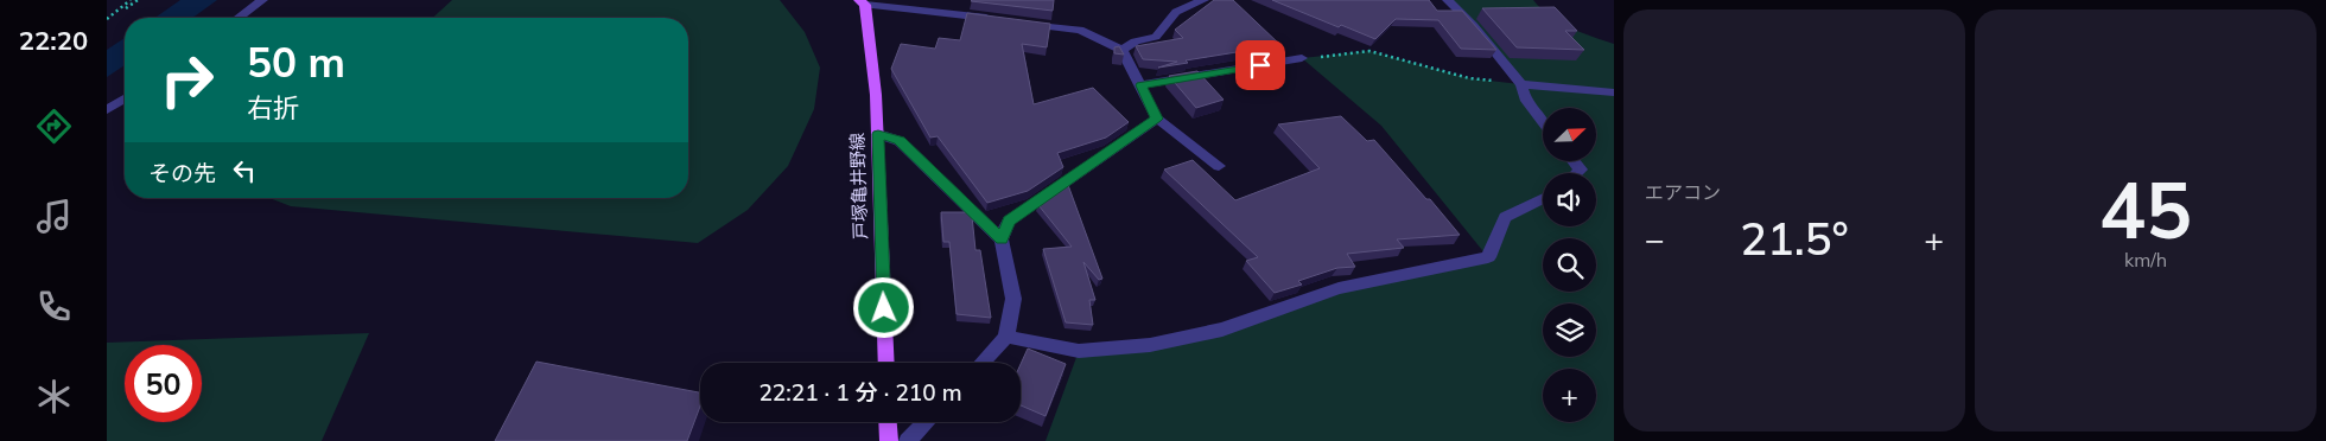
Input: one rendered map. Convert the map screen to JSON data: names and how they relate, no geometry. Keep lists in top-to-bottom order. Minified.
{"streets":{"main road":["戸塚亀井野線"]},"north":"top right","page":{"tabs":"22:20","tile":["エアコン",["45","km/h"]],"turn":["50 m","右折"],"map_buttons":"+","then":"その先","heat":["−","21.5°","+"],"limit":"50","trip":"22:21 · 1 分 · 210 m"}}
